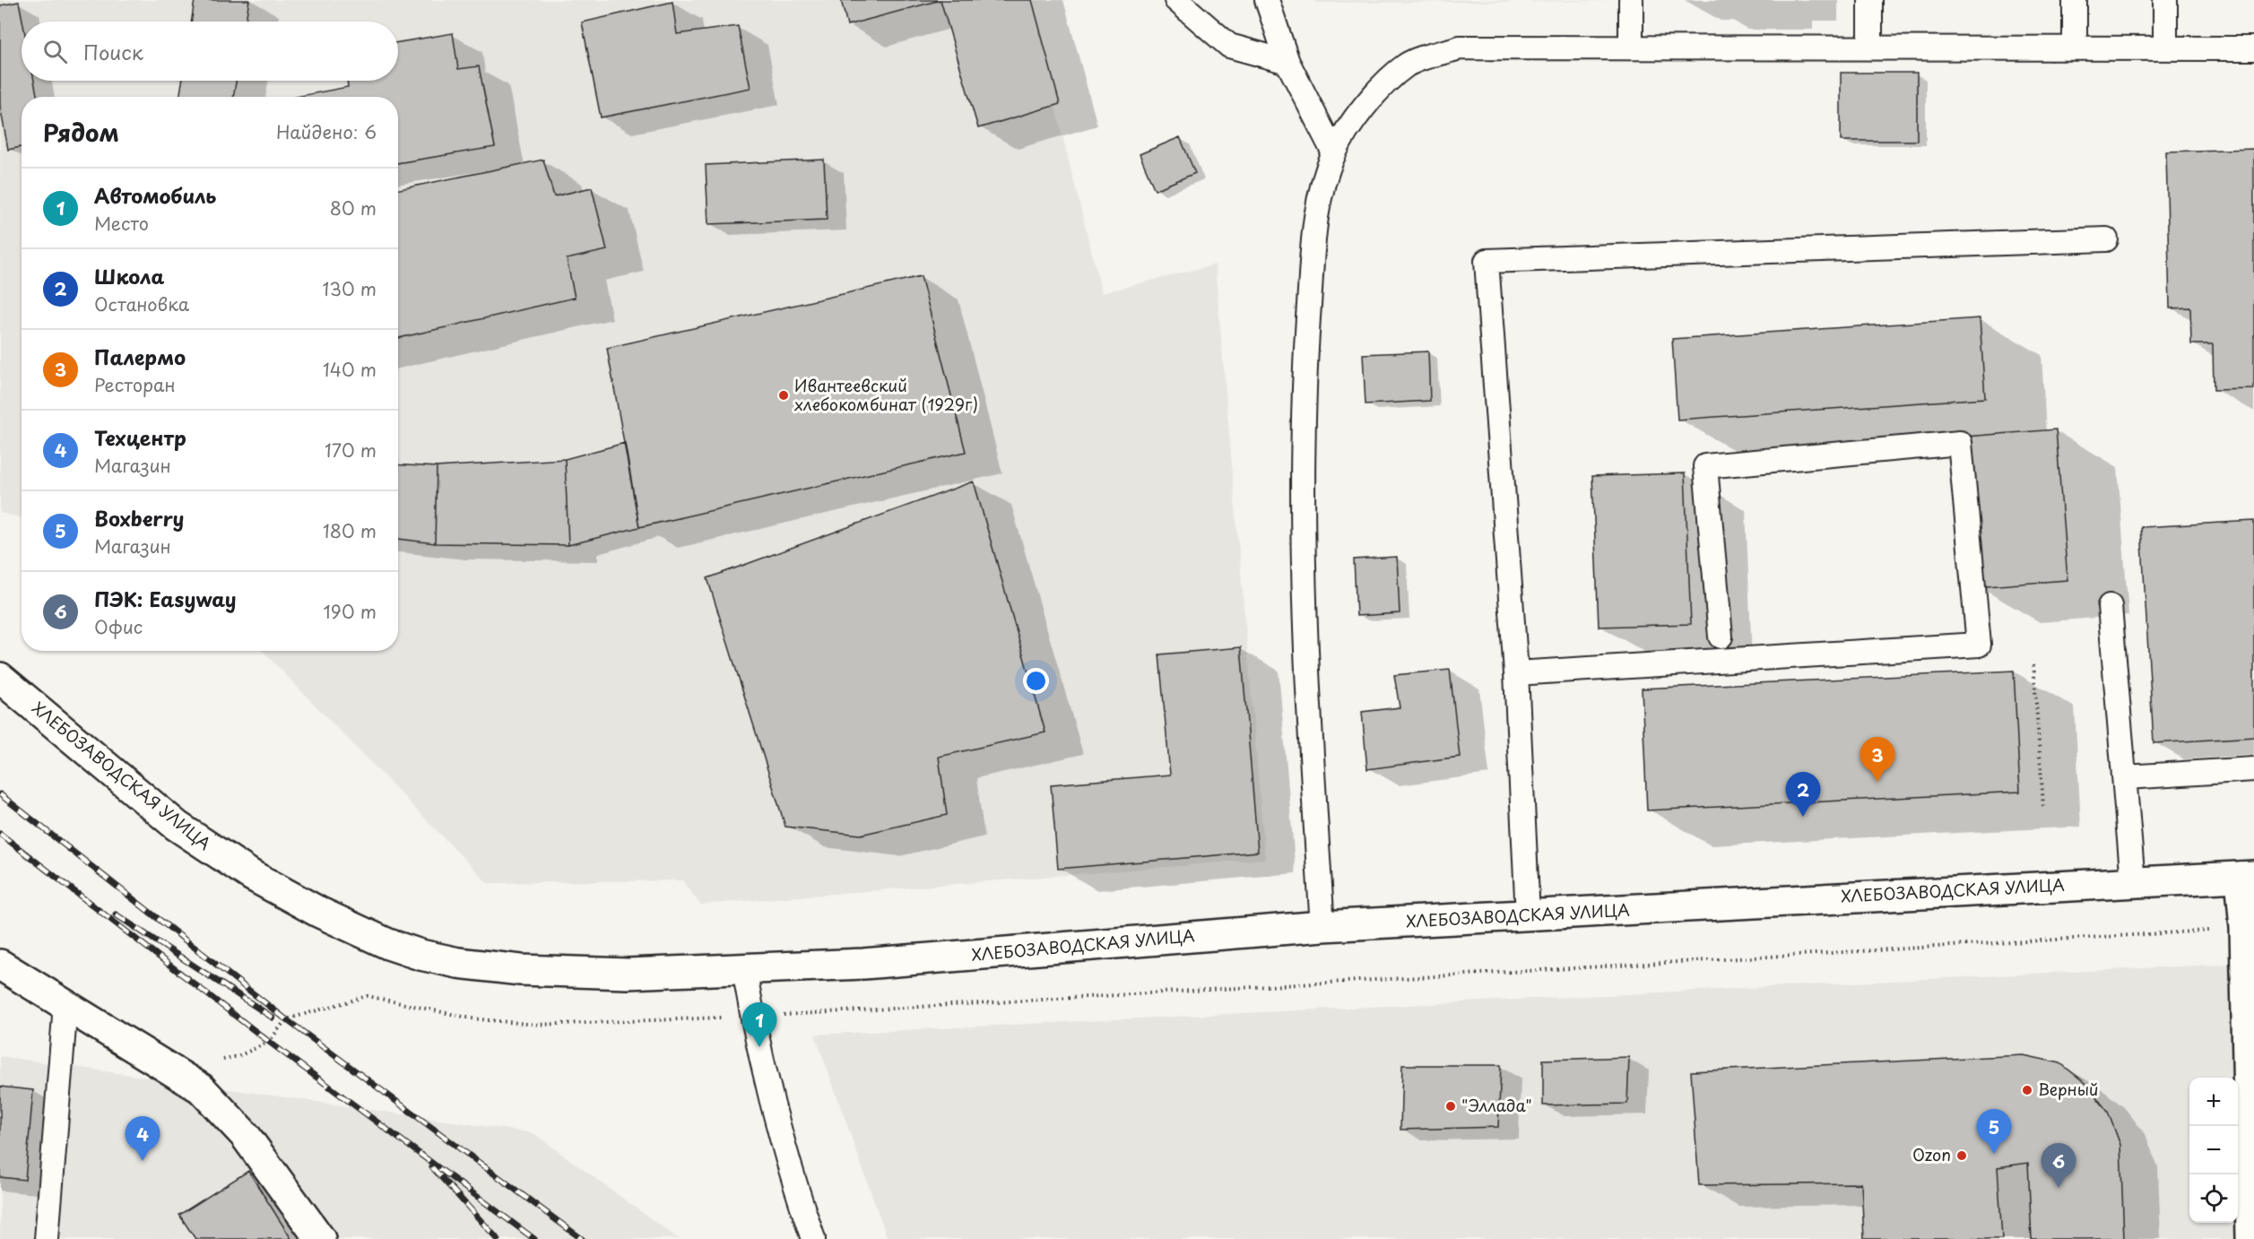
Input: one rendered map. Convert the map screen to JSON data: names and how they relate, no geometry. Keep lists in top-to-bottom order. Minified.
{"streets":{"main road":["ХЛЕБОЗАВОДСКАЯ УЛИЦА"]},"places":["Ивантеевский хлебокомбинат (1929г)","Верный","\"Эллада\"","Ozon"],"page":{"search":"Поиск","heading":["Рядом","Найдено: 6"],"list":[{"mark":"1","name":"Автомобиль","note":"Место","value":"80 m"},{"mark":"2","name":"Школа","note":"Остановка","value":"130 m"},{"mark":"3","name":"Палермо","note":"Ресторан","value":"140 m"},{"mark":"4","name":"Техцентр","note":"Магазин","value":"170 m"},{"mark":"5","name":"Boxberry","note":"Магазин","value":"180 m"},{"mark":"6","name":"ПЭК: Easyway","note":"Офис","value":"190 m"}],"pins":["3","2","1","5","4","6"],"map_buttons":["+","−"]}}
